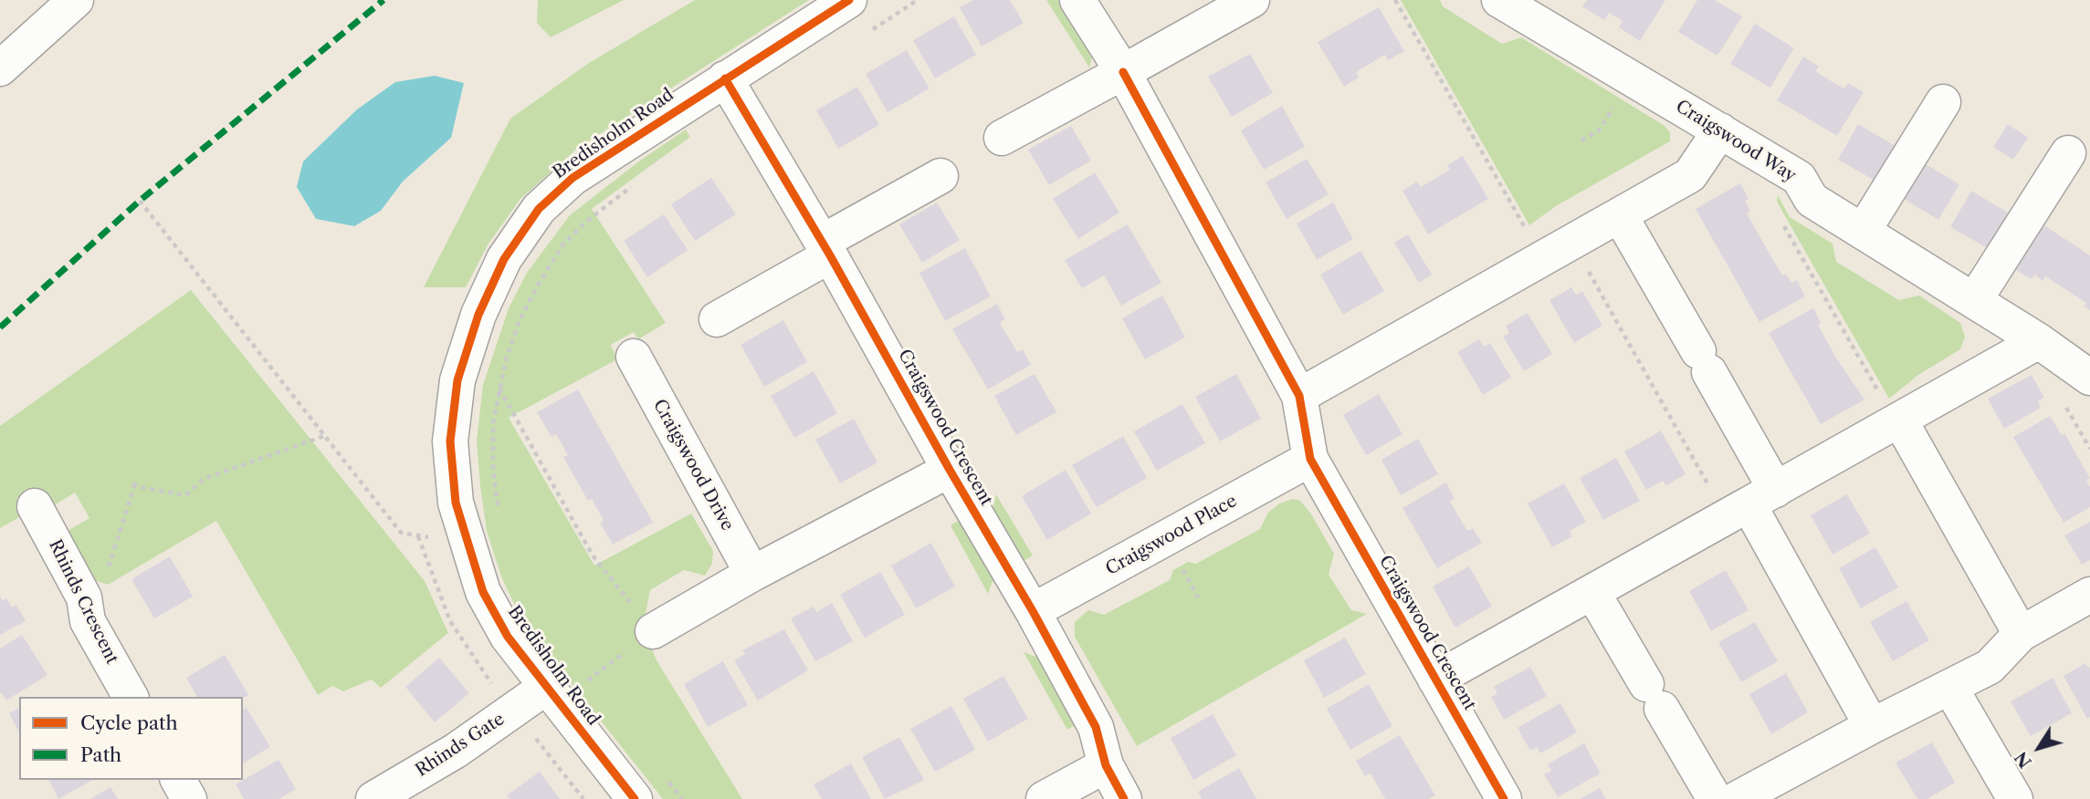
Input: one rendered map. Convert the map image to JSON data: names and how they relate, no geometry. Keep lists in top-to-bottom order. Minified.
{"streets":{"main road":["Bredisholm Road","Craigswood Way","Craigswood Crescent","Craigswood Drive","Craigswood Place","Rhinds Crescent","Rhinds Gate"]},"crossings":[["Bredisholm Road","Craigswood Crescent"],["Bredisholm Road","Rhinds Gate"],["Craigswood Way","Craigswood Crescent"],["Craigswood Crescent","Craigswood Place"]],"legend":["Cycle path","Path"],"north":"bottom left"}
